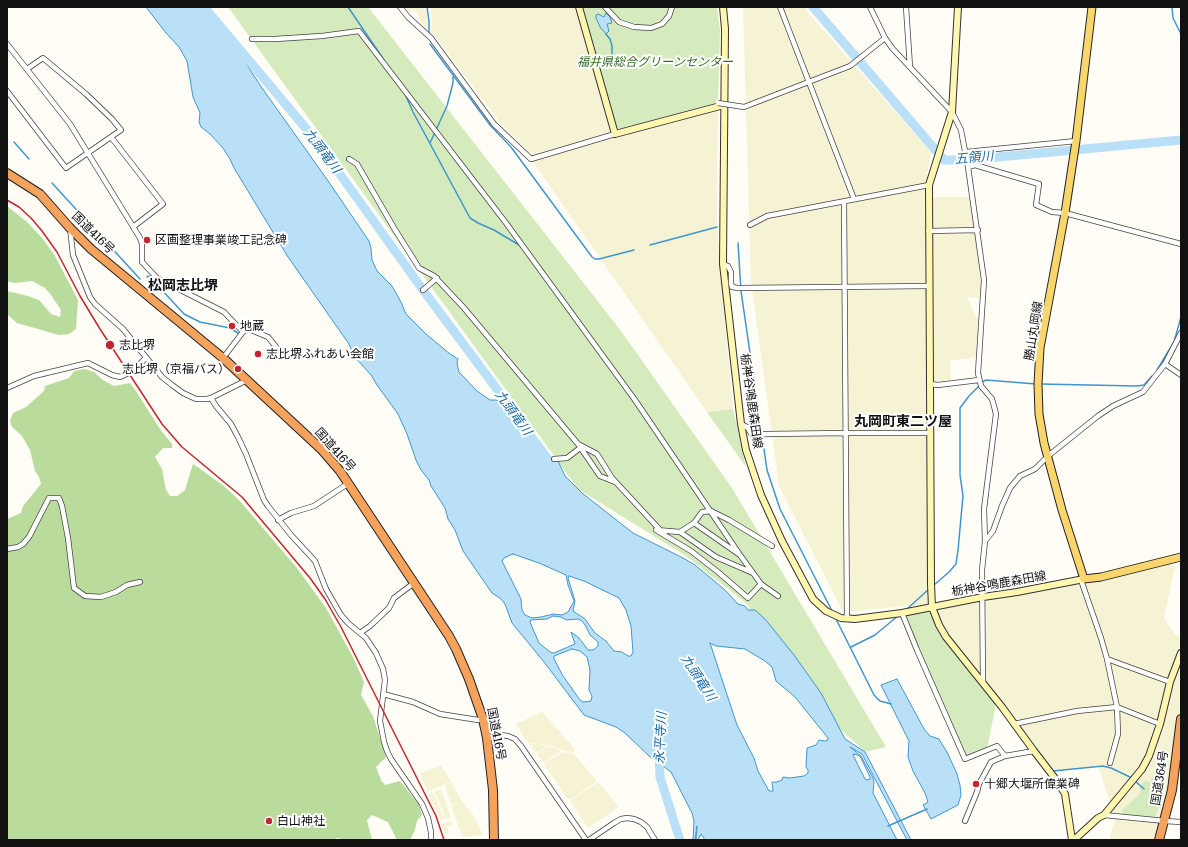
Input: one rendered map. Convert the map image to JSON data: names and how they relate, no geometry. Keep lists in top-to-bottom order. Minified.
{"streets":{"highway":["国道416号","国道364号"],"main road":["勝山丸岡線"],"street":["栃神谷鳴鹿森田線"]},"crossings":[["勝山丸岡線","栃神谷鳴鹿森田線"]],"districts":["松岡志比堺","丸岡町東二ツ屋"],"water":["九頭竜川","五領川","永平寺川"],"parks":["福井県総合グリーンセンター"],"places":["区画整理事業竣工記念碑","地蔵","志比堺","志比堺ふれあい会館","志比堺（京福バス）","十郷大堰所偉業碑","白山神社"]}
